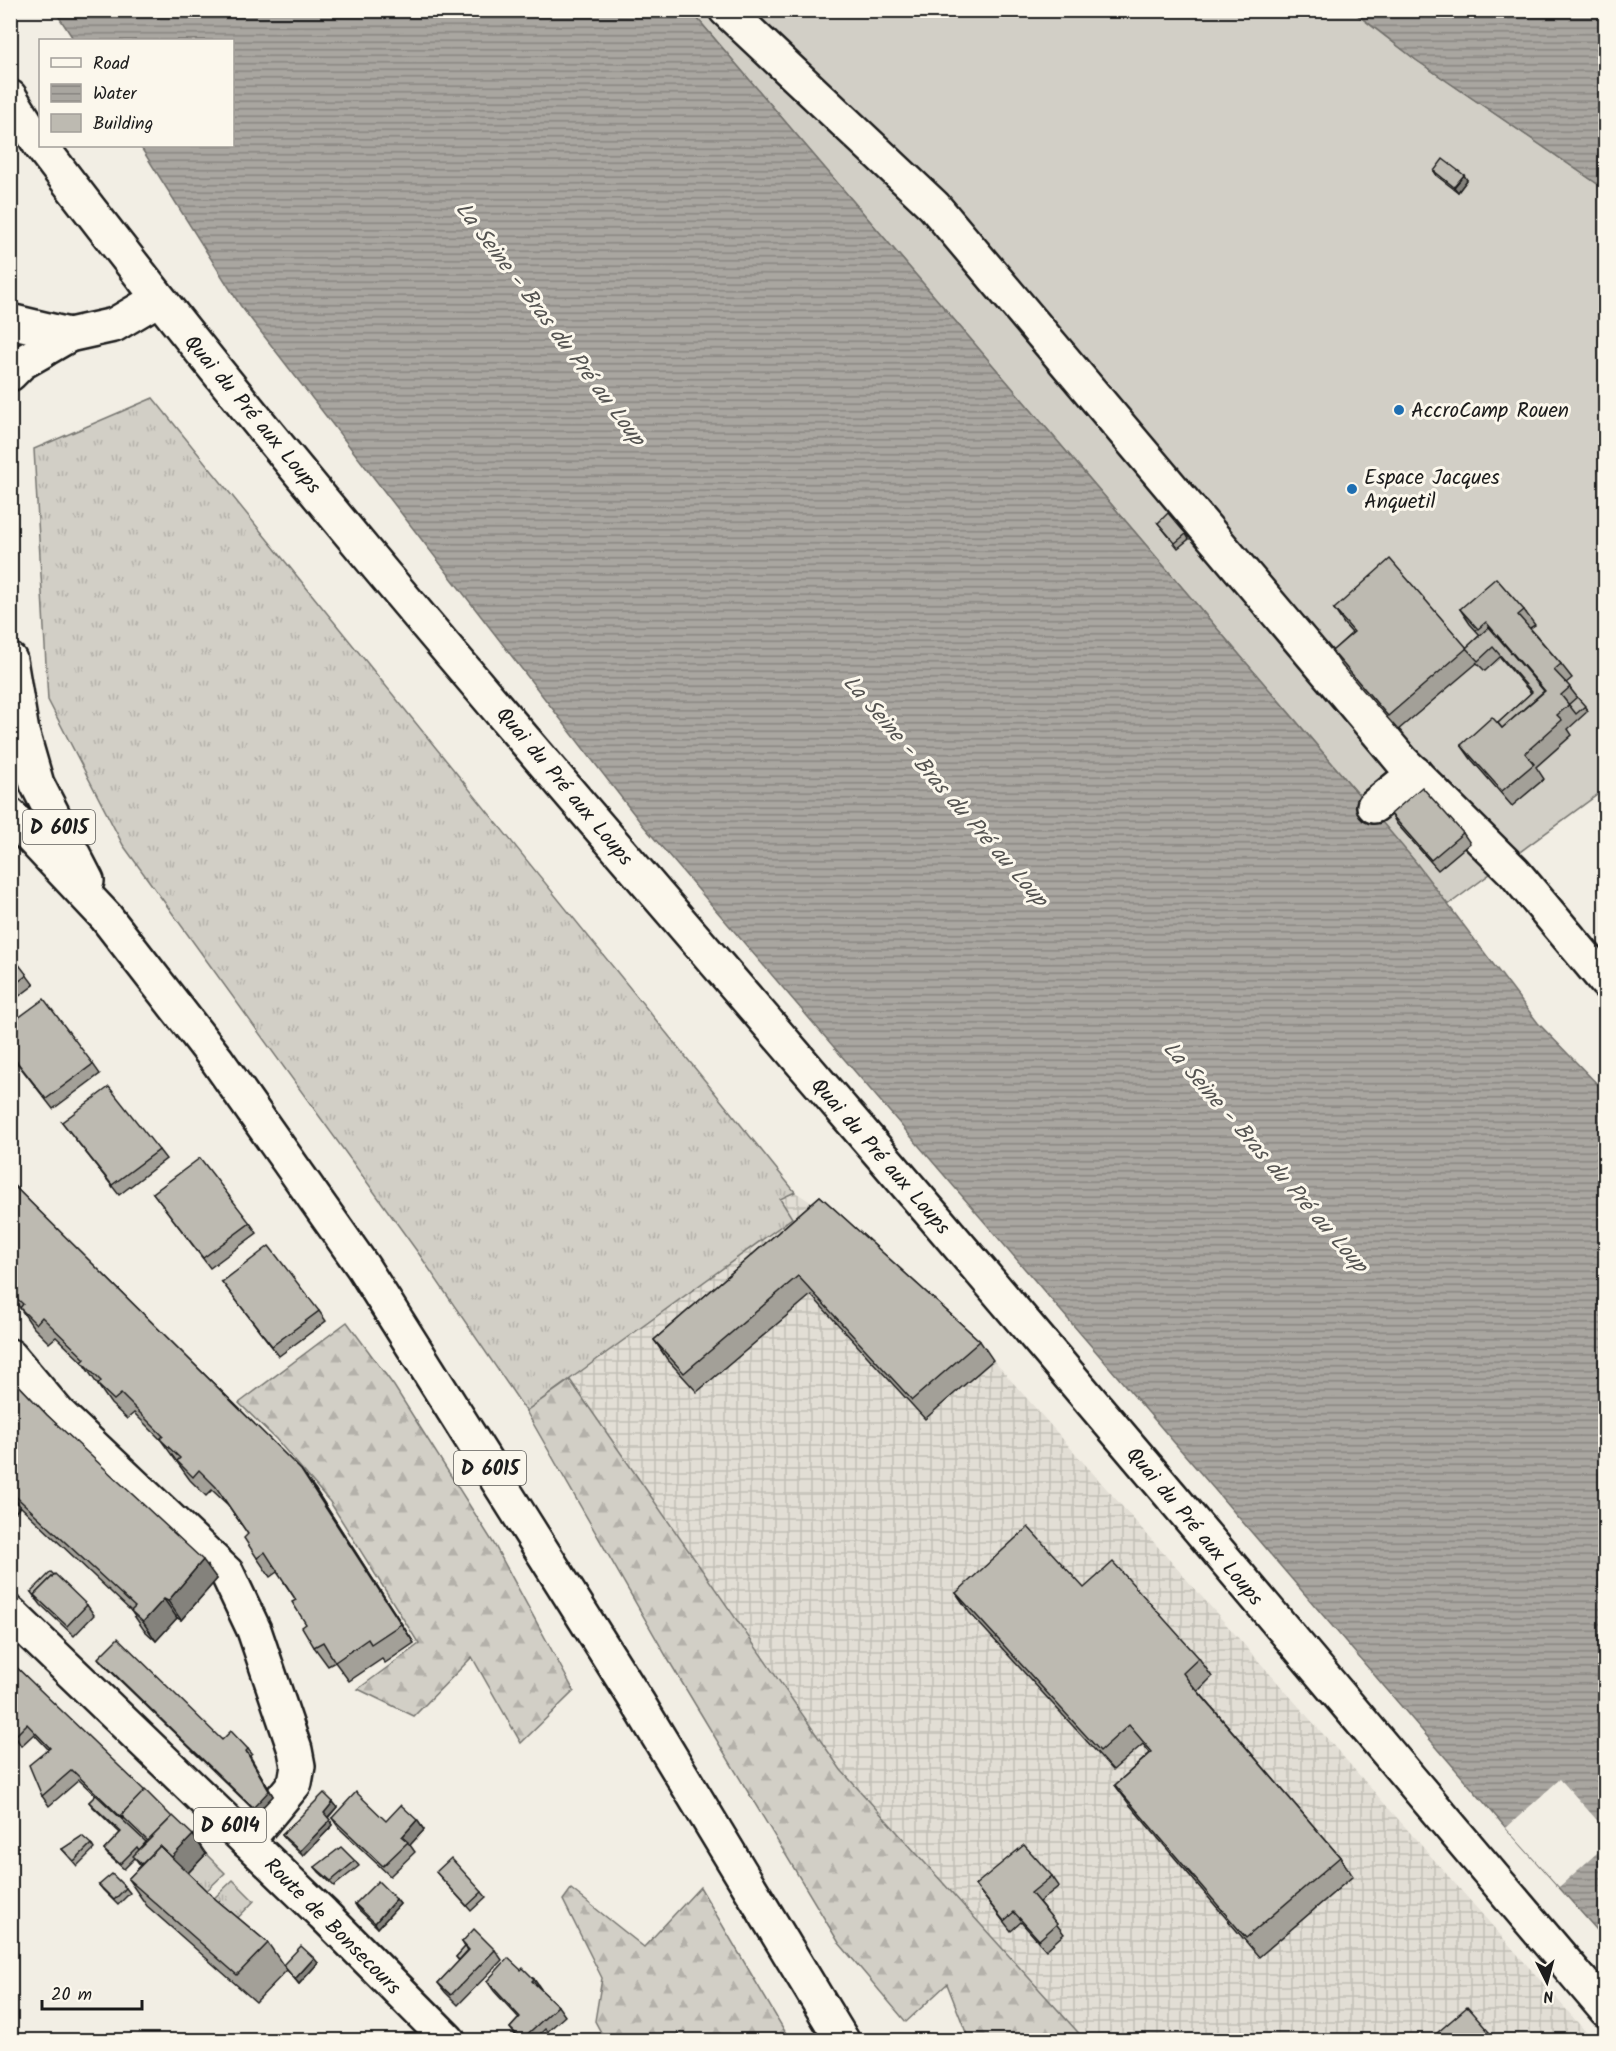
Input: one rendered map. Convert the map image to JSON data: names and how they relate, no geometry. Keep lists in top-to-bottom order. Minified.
{"streets":{"street":["Quai du Pré aux Loups","D 6015","D 6014","Route de Bonsecours"]},"water":["La Seine - Bras du Pré au Loup"],"places":["AccroCamp Rouen","Espace Jacques Anquetil"],"legend":["Road","Water","Building"],"scale_bar":"20 m","north":"bottom"}
